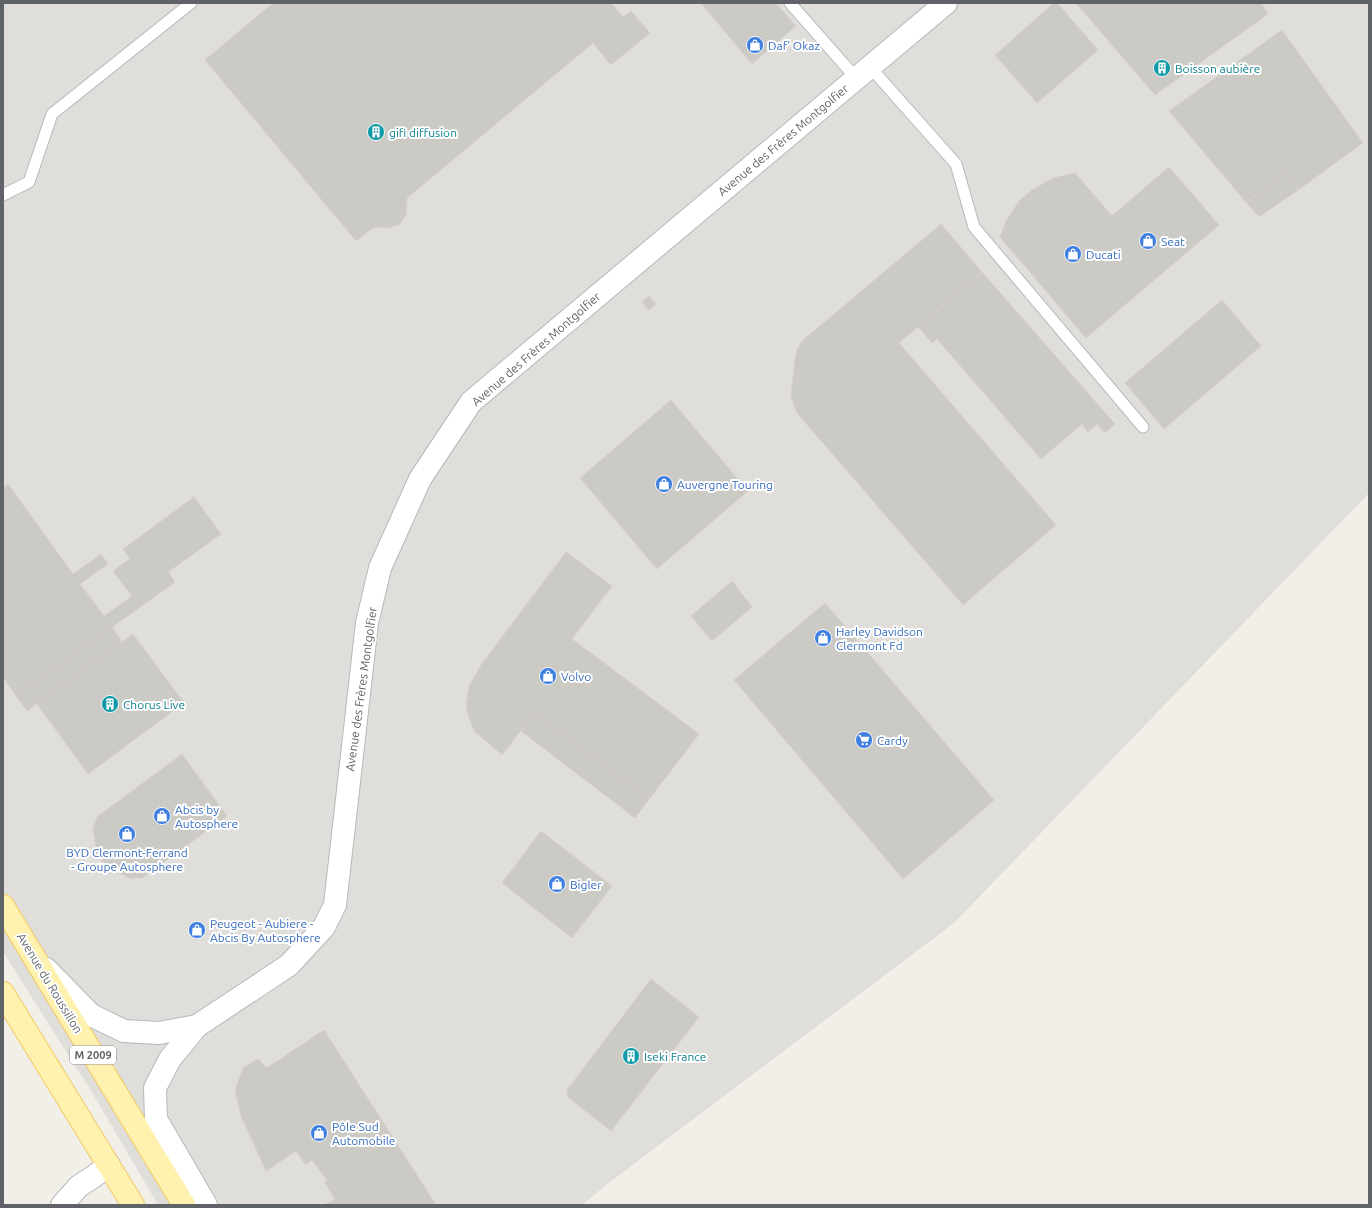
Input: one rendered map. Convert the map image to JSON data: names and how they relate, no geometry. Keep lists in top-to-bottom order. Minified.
{"streets":{"main road":["Avenue du Roussillon","M 2009"],"street":["Avenue des Frères Montgolfier"]},"places":{"shop":["Daf' Okaz","Seat","Ducati","Auvergne Touring","Harley Davidson Clermont Fd","Volvo","Abcis by Autosphere","BYD Clermont-Ferrand - Groupe Autosphere","Bigler","Peugeot - Aubiere - Abcis By Autosphere","Pôle Sud Automobile"],"building":["Boisson aubière","gifi diffusion","Chorus Live","Iseki France"],"supermarket":["Cardy"]}}
